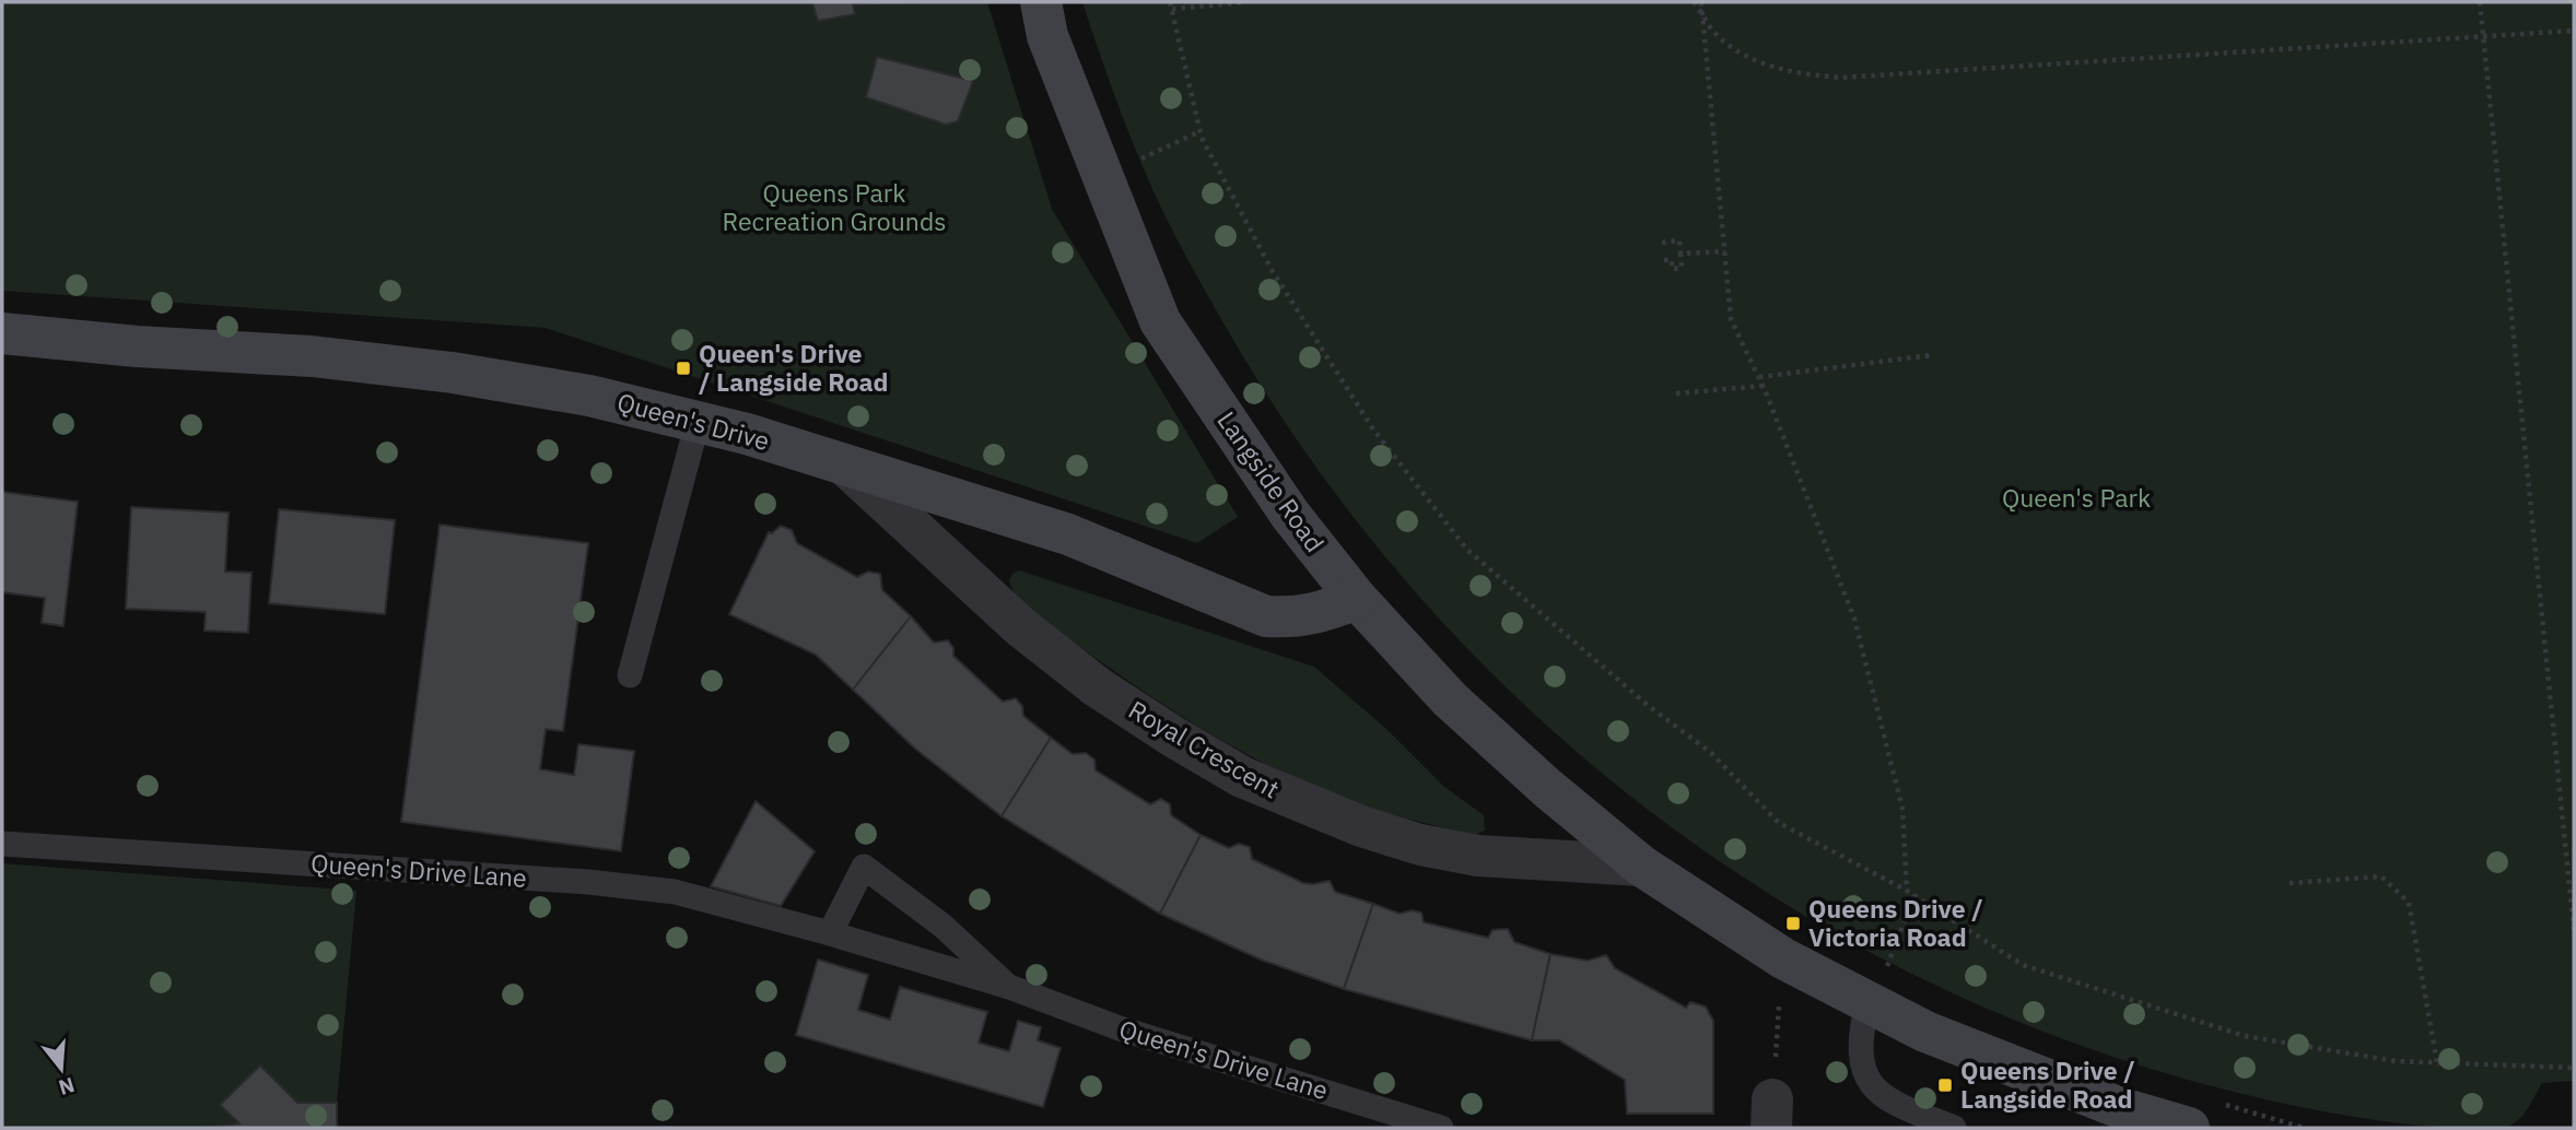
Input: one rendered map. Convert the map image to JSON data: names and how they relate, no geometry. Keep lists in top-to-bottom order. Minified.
{"streets":{"street":["Queen's Drive","Langside Road","Royal Crescent"],"lane":["Queen's Drive Lane"]},"crossings":[["Queen's Drive","Langside Road"],["Queen's Drive","Royal Crescent"],["Langside Road","Royal Crescent"]],"parks":["Queens Park Recreation Grounds","Queen's Park"],"places":{"transit":["Queen's Drive / Langside Road","Queens Drive / Victoria Road","Queens Drive / Langside Road"]},"north":"bottom"}
